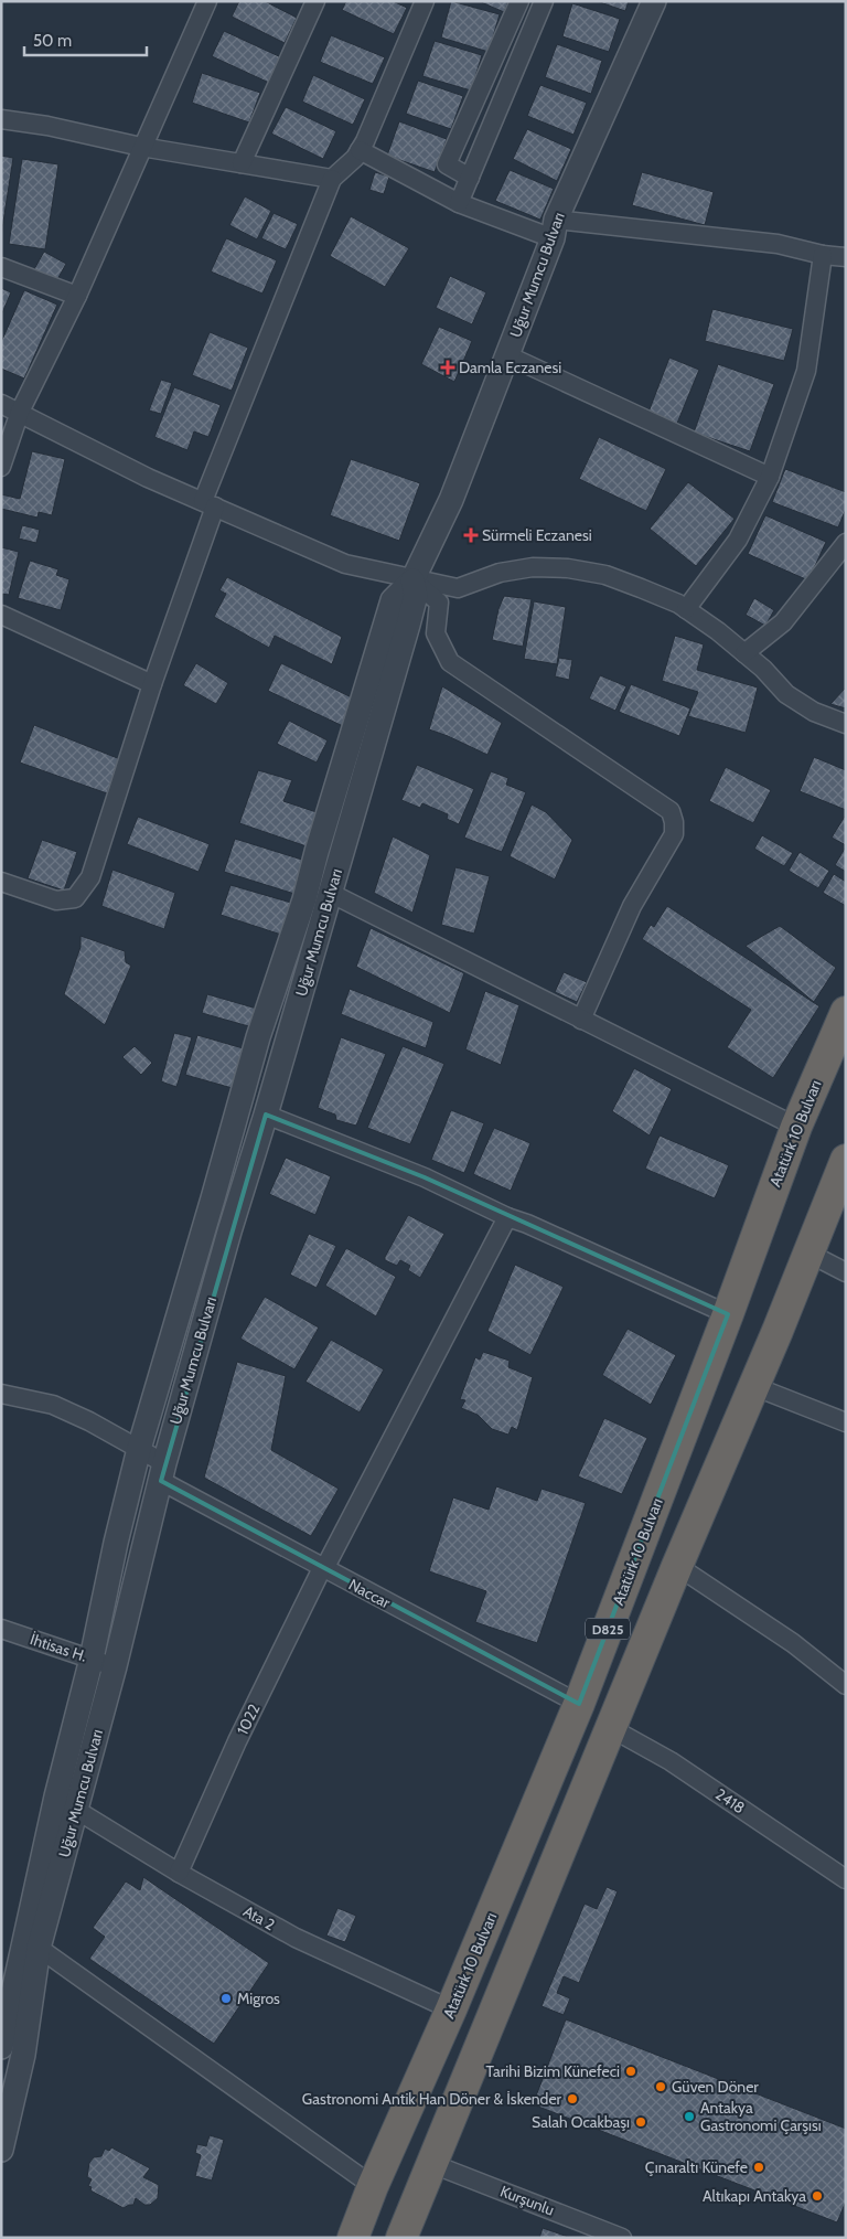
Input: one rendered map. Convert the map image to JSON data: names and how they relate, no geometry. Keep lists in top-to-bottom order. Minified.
{"streets":{"highway":["Atatürk 10 Bulvarı","D825"],"street":["Uğur Mumcu Bulvarı","Naccar","İhtisas H.","1022","2418","Ata 2","Kurşunlu"]},"crossings":[["Uğur Mumcu Bulvarı","Naccar"],["Uğur Mumcu Bulvarı","İhtisas H."],["Uğur Mumcu Bulvarı","Ata 2"],["Atatürk 10 Bulvarı","Naccar"],["Atatürk 10 Bulvarı","Ata 2"],["Naccar","1022"],["D825","2418"],["D825","Kurşunlu"],["1022","Ata 2"]],"places":{"health":["Damla Eczanesi","Sürmeli Eczanesi"],"other":["Migros","Tarihi Bizim Künefeci","Güven Döner","Gastronomi Antik Han Döner & İskender","Antakya Gastronomi Çarşısı","Salah Ocakbaşı","Çınaraltı Künefe","Altıkapı Antakya"]},"scale_bar":"50 m"}
